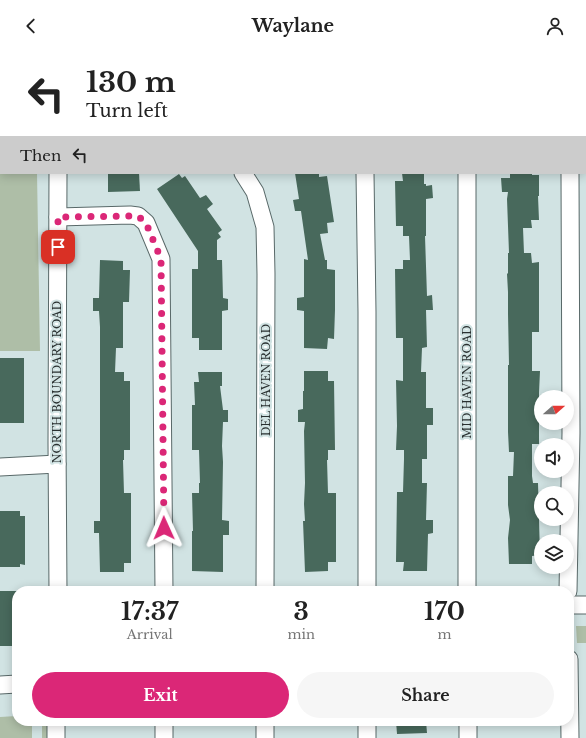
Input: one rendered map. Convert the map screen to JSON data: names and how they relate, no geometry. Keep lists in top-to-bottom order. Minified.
{"streets":{"street":["DEL HAVEN ROAD","NORTH BOUNDARY ROAD","MID HAVEN ROAD"]},"north":"right","page":{"header":"Waylane","turn":["130 m","Turn left"],"then":"Then","eta":["17:37","Arrival","3","min","170","m"],"buttons":["Exit","Share"]}}
